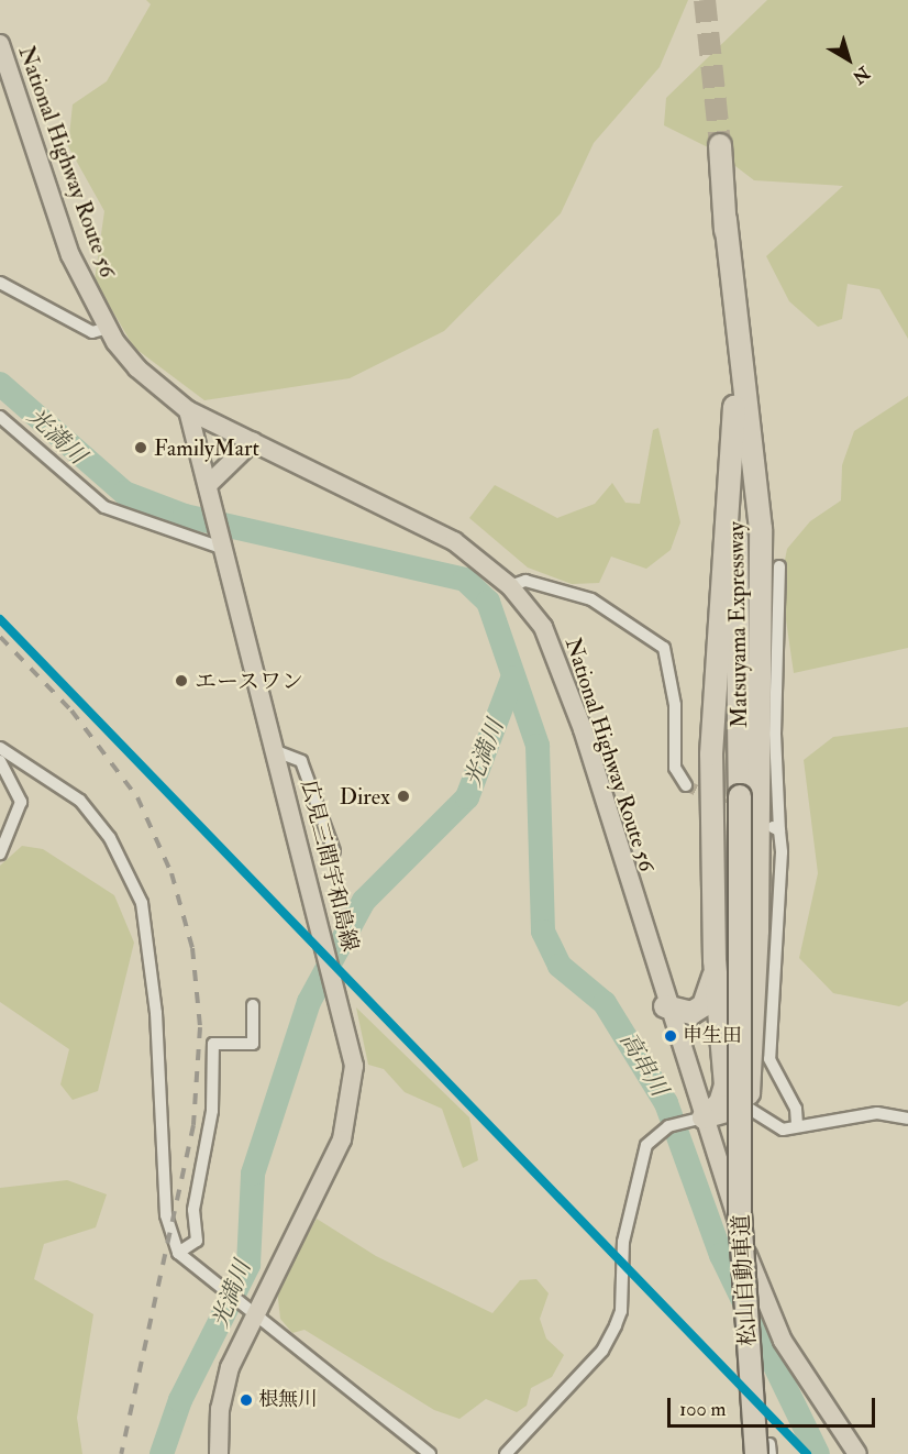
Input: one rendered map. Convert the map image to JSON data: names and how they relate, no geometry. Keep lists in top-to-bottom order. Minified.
{"streets":{"highway":["Matsuyama Expressway","松山自動車道"],"main road":["National Highway Route 56","広見三間宇和島線"]},"crossings":[["Matsuyama Expressway","松山自動車道"]],"water":["光満川","高串川"],"places":["FamilyMart","エースワン","Direx","申生田","根無川"],"scale_bar":"100 m","north":"bottom right"}
